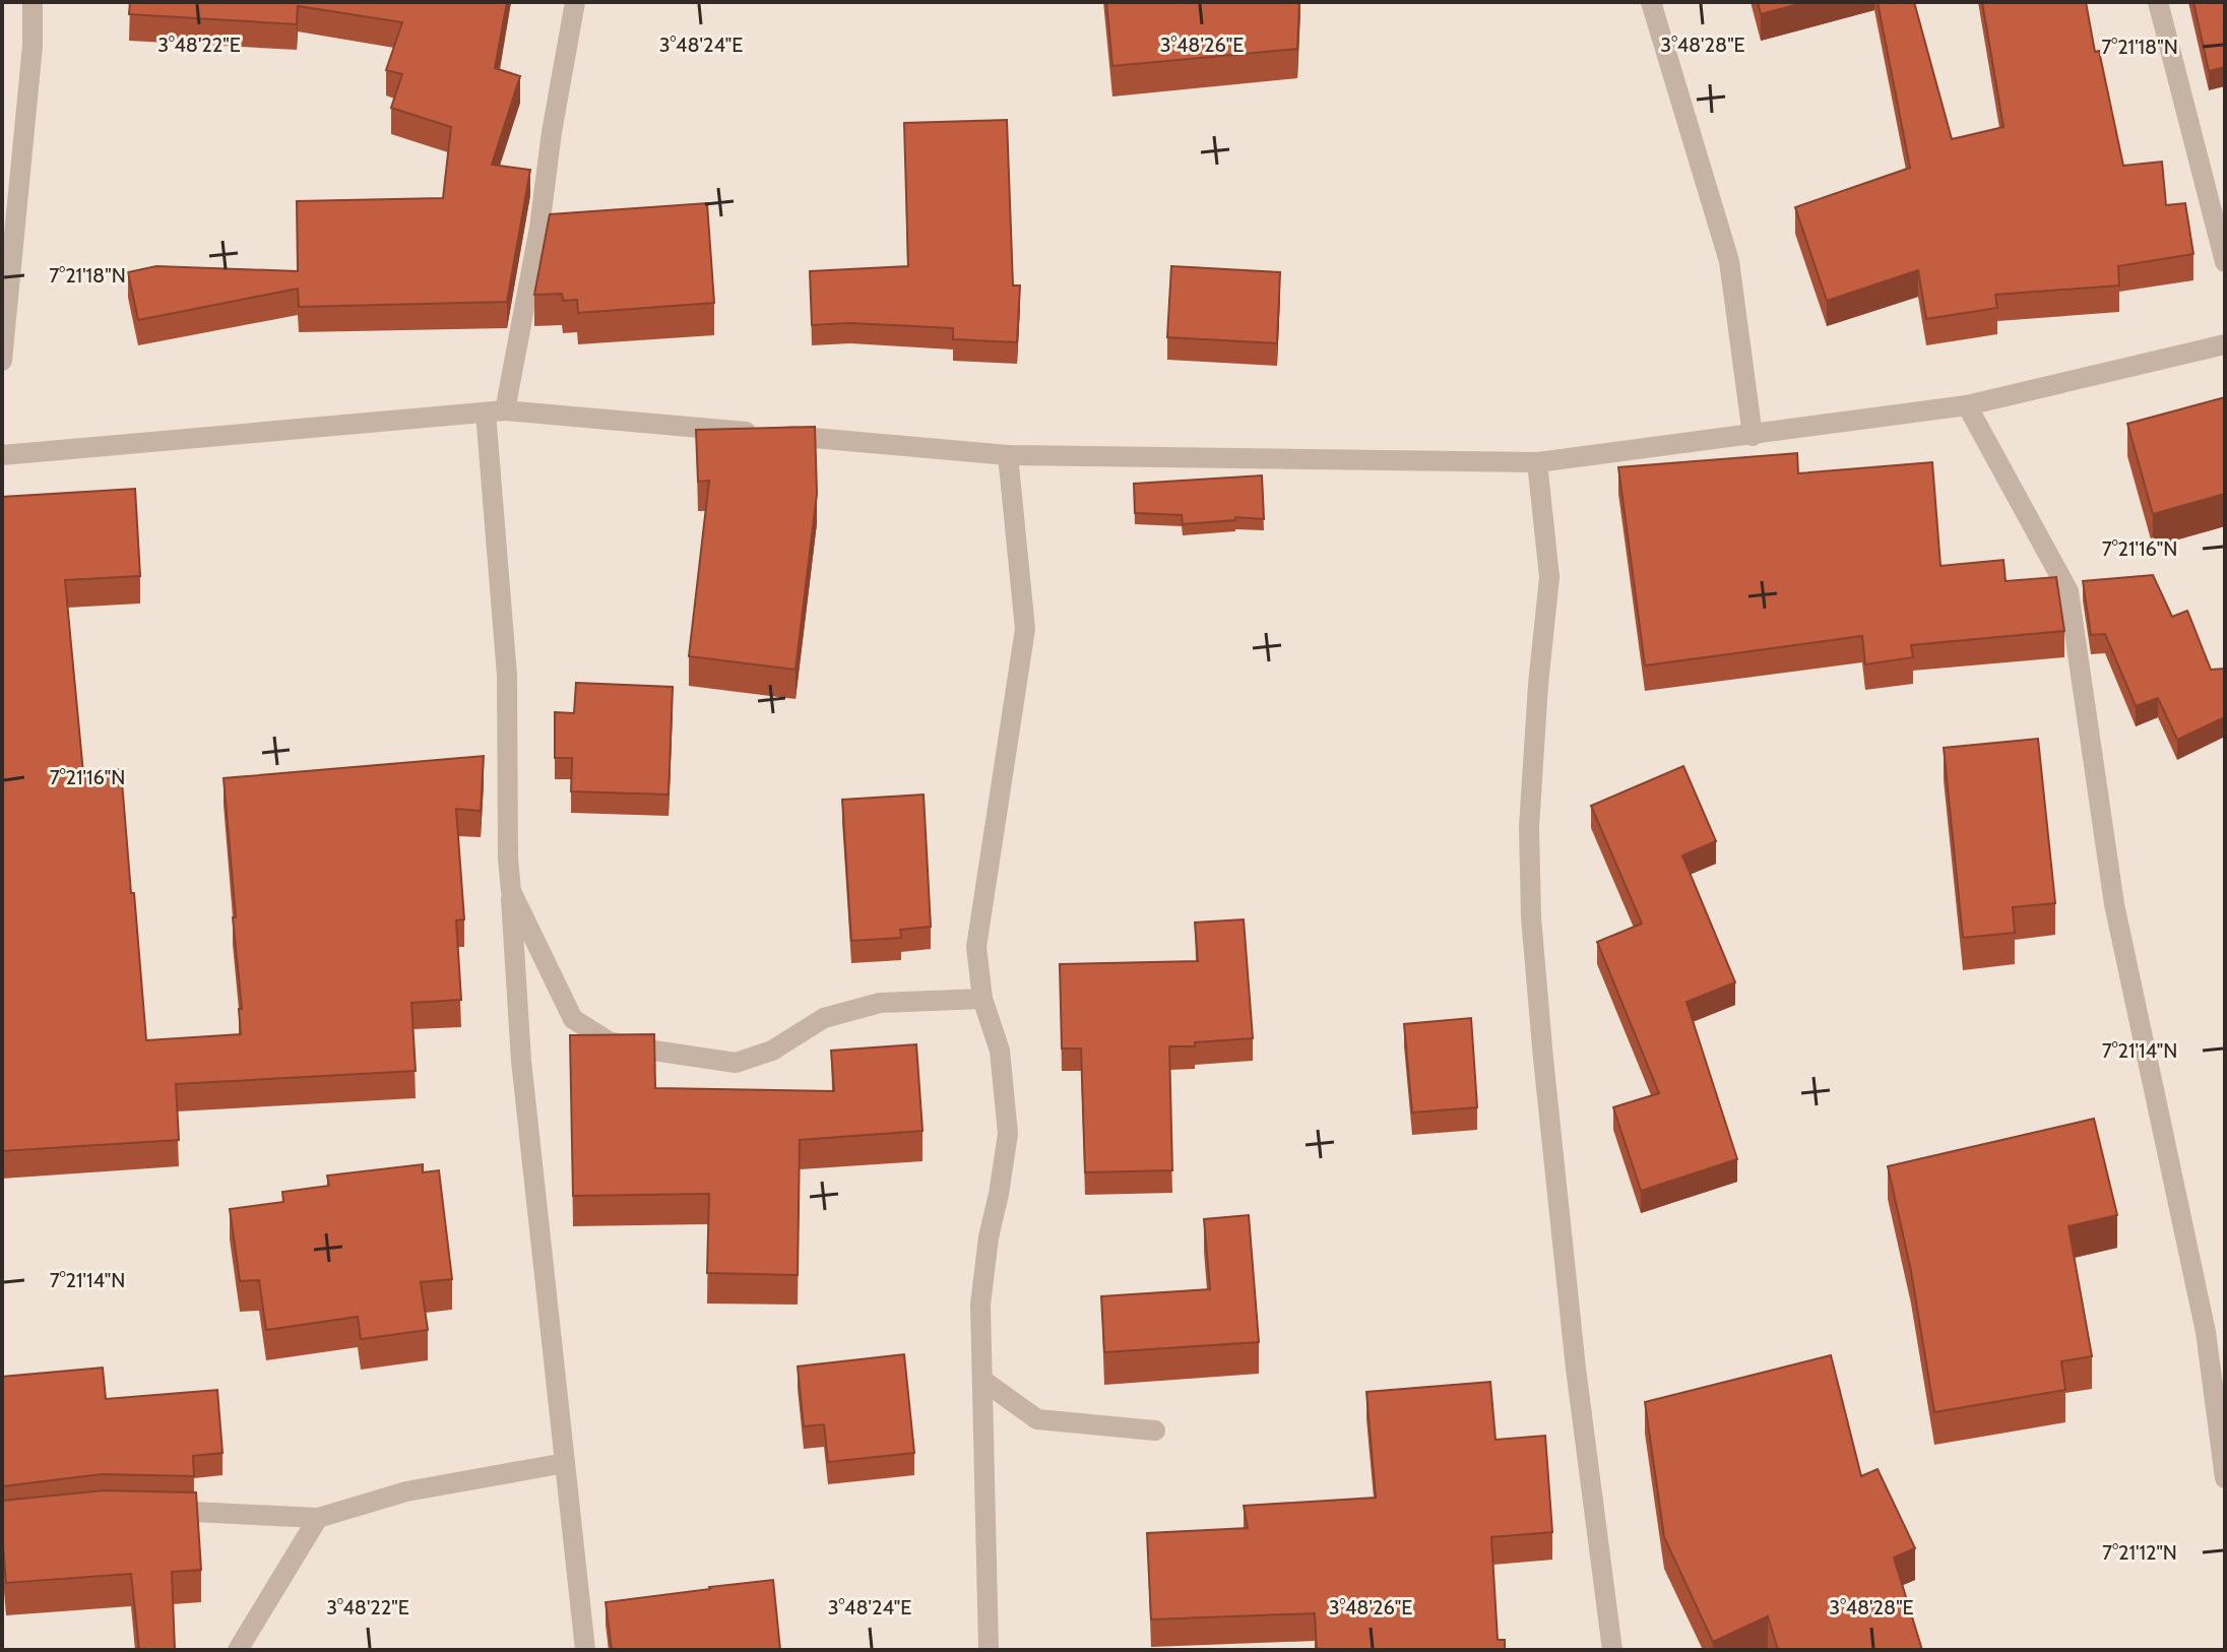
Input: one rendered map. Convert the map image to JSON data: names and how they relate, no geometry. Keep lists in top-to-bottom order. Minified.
{"coordinates":["3°48'22\"E","3°48'24\"E","3°48'26\"E","3°48'28\"E","7°21'18\"N","7°21'16\"N","7°21'14\"N","7°21'12\"N"]}
